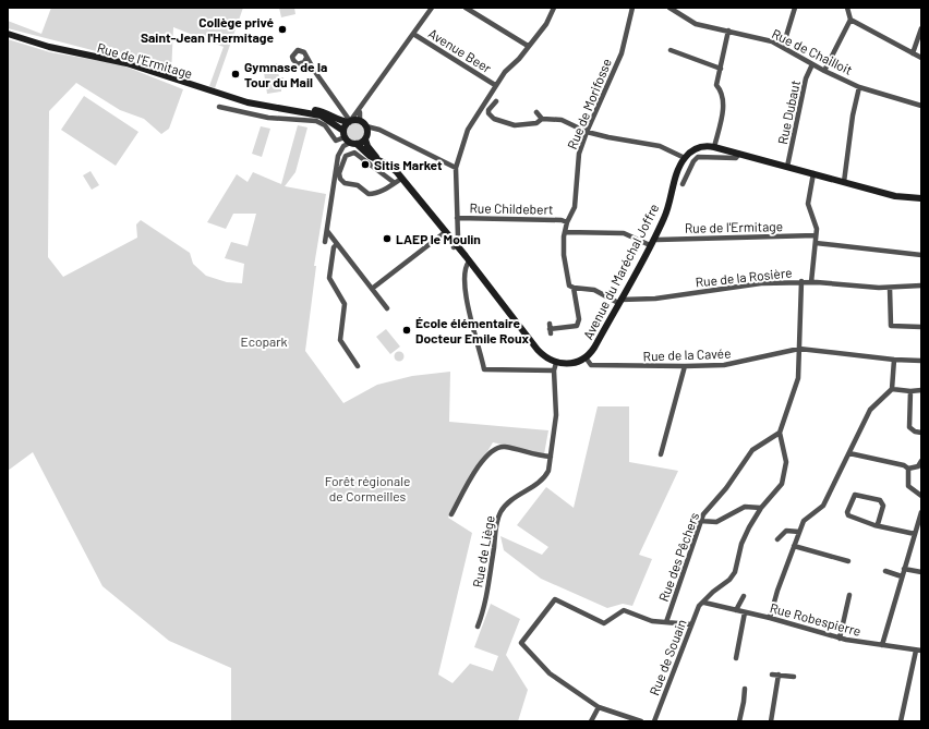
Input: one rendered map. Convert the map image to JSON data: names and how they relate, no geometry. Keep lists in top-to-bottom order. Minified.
{"streets":{"street":["Avenue Beer","Rue de Chailloit","Rue de l'Ermitage","Rue de Morifosse","Rue Dubaut","Rue Childebert","Avenue du Maréchal Joffre","Rue de la Rosière","Rue de la Cavée","Rue de Liège","Rue des Pêchers","Rue Robespierre","Rue de Souain"]},"crossings":[["Rue de Chailloit","Rue Dubaut"],["Rue de l'Ermitage","Avenue du Maréchal Joffre"],["Rue de Morifosse","Rue Childebert"],["Rue Childebert","Avenue du Maréchal Joffre"],["Avenue du Maréchal Joffre","Rue de la Rosière"],["Avenue du Maréchal Joffre","Rue de la Cavée"],["Rue des Pêchers","Rue de Souain"],["Rue Robespierre","Rue de Souain"]],"parks":["Ecopark","Forêt régionale de Cormeilles"],"places":["Collège privé Saint-Jean l'Hermitage","Gymnase de la Tour du Mail","Sitis Market","LAEP le Moulin","École élémentaire Docteur Emile Roux"]}
